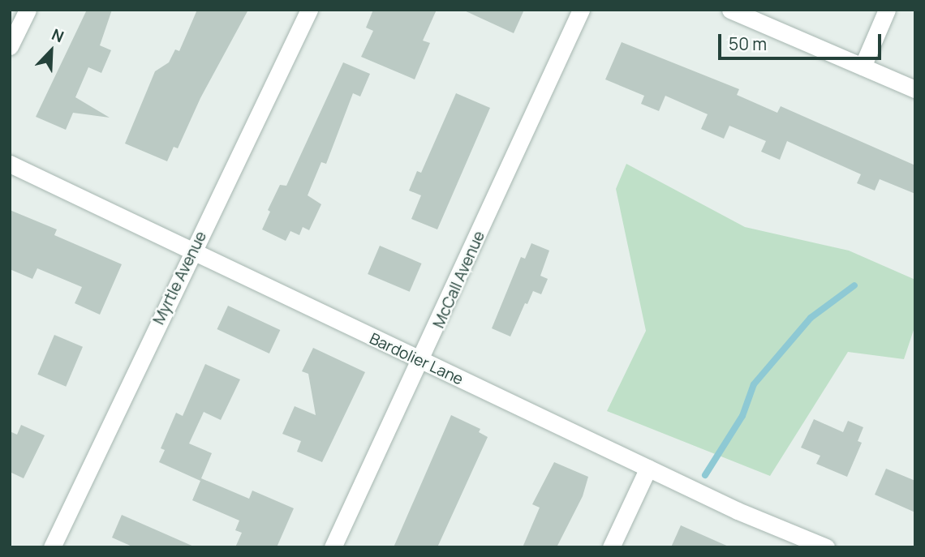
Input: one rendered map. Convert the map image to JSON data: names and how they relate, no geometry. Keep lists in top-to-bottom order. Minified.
{"streets":{"street":["Myrtle Avenue","McCall Avenue","Bardolier Lane"]},"crossings":[["Myrtle Avenue","Bardolier Lane"],["McCall Avenue","Bardolier Lane"]],"scale_bar":"50 m","north":"top right"}
